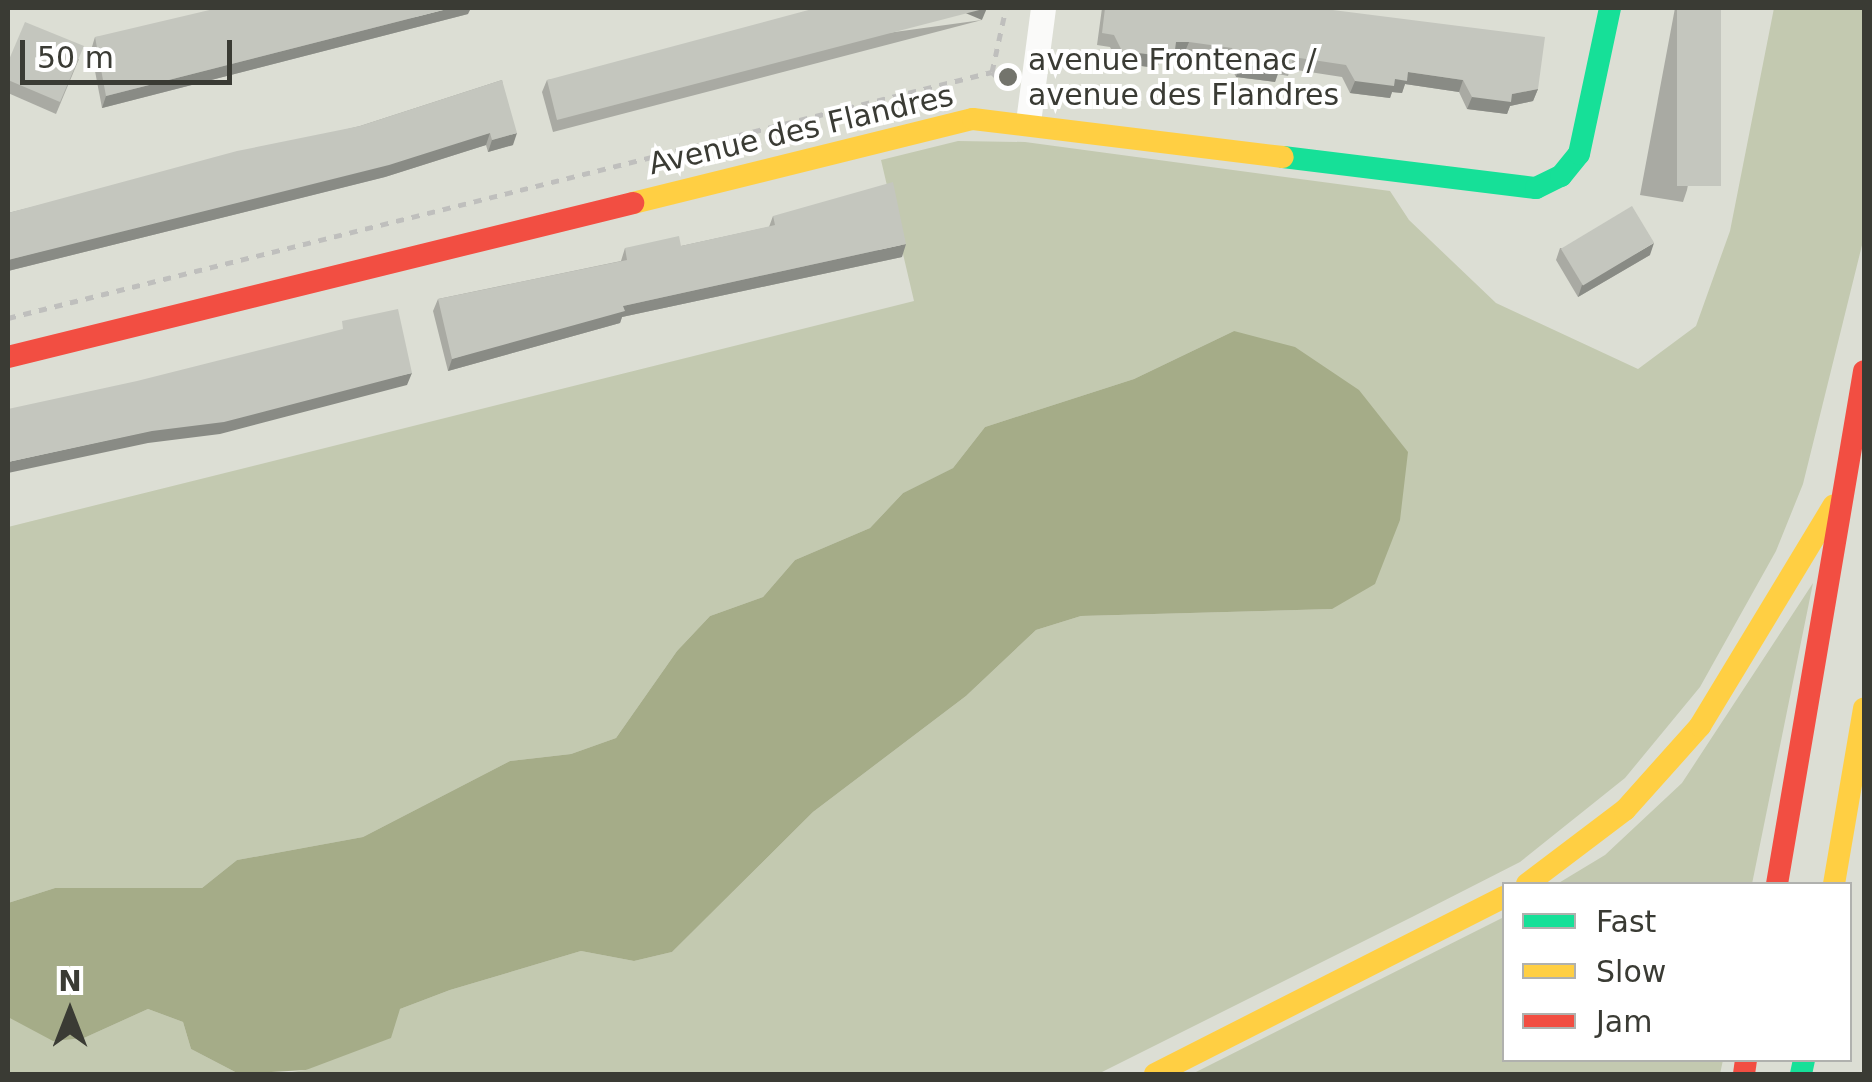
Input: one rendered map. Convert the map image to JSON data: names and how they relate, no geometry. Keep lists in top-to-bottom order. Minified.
{"streets":{"main road":["Avenue des Flandres"]},"places":["avenue Frontenac / avenue des Flandres"],"legend":["Fast","Slow","Jam"],"scale_bar":"50 m","north":"top"}
